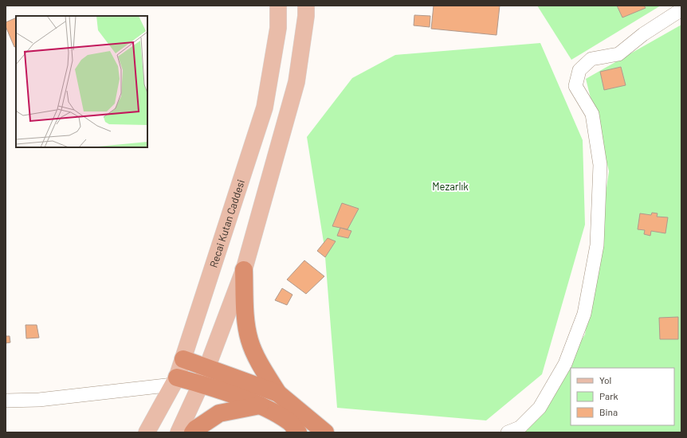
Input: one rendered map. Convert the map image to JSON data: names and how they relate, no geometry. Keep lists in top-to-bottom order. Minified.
{"streets":{"main road":["Recai Kutan Caddesi"]},"parks":["Mezarlık"],"legend":["Yol","Park","Bina"]}
